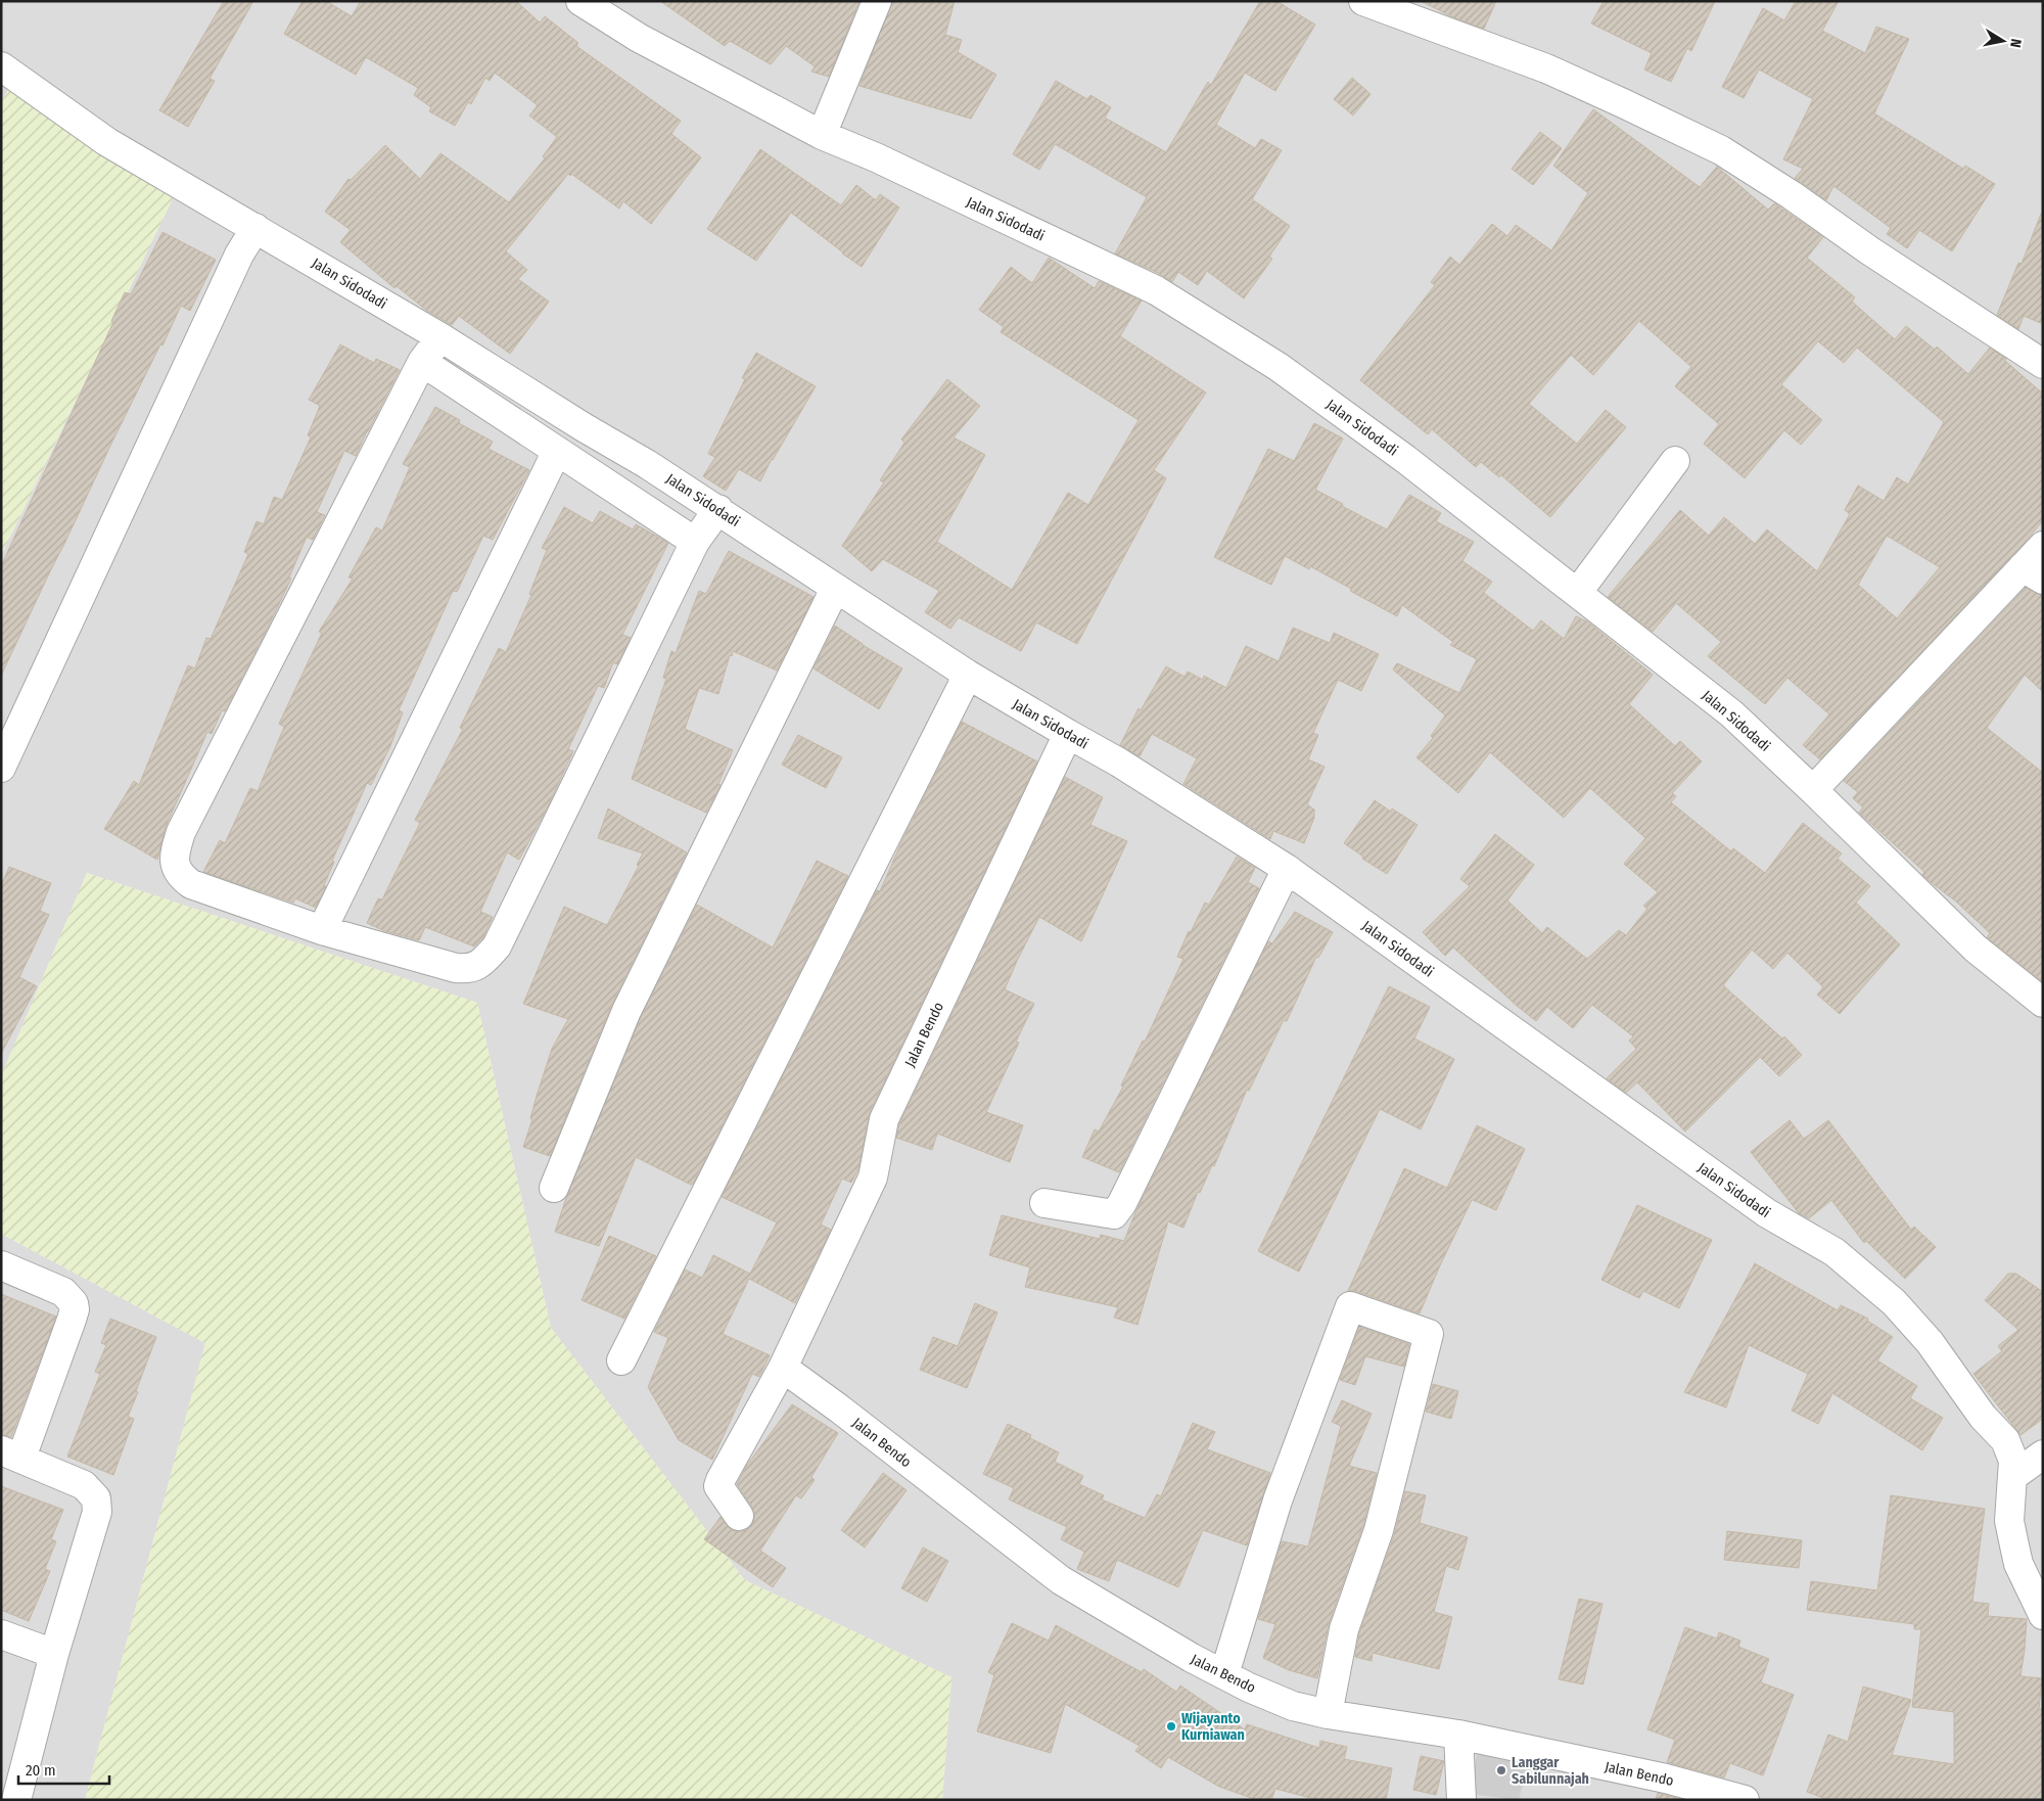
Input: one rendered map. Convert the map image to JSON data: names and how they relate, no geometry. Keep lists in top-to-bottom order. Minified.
{"streets":{"street":["Jalan Sidodadi","Jalan Bendo"]},"crossings":[["Jalan Sidodadi","Jalan Bendo"]],"places":["Wijayanto Kurniawan","Langgar Sabilunnajah"],"scale_bar":"20 m","north":"right"}
